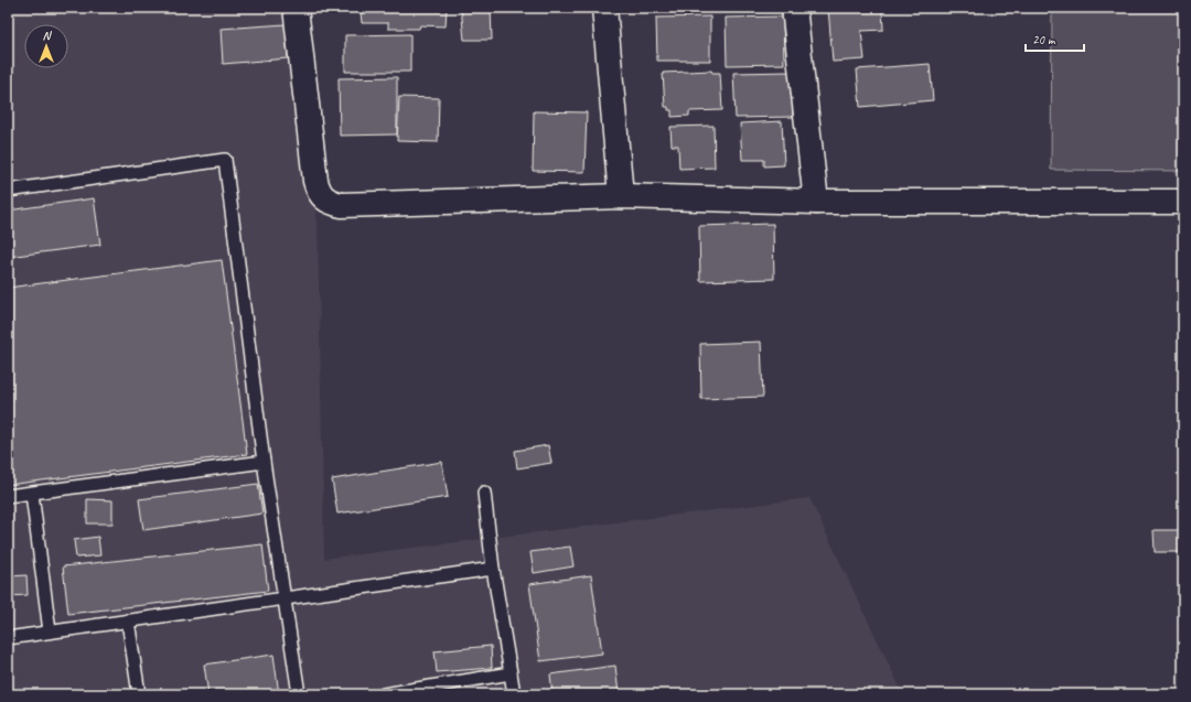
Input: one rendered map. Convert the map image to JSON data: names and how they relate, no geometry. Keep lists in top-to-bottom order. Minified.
{"scale_bar":"20 m","north":"top"}
